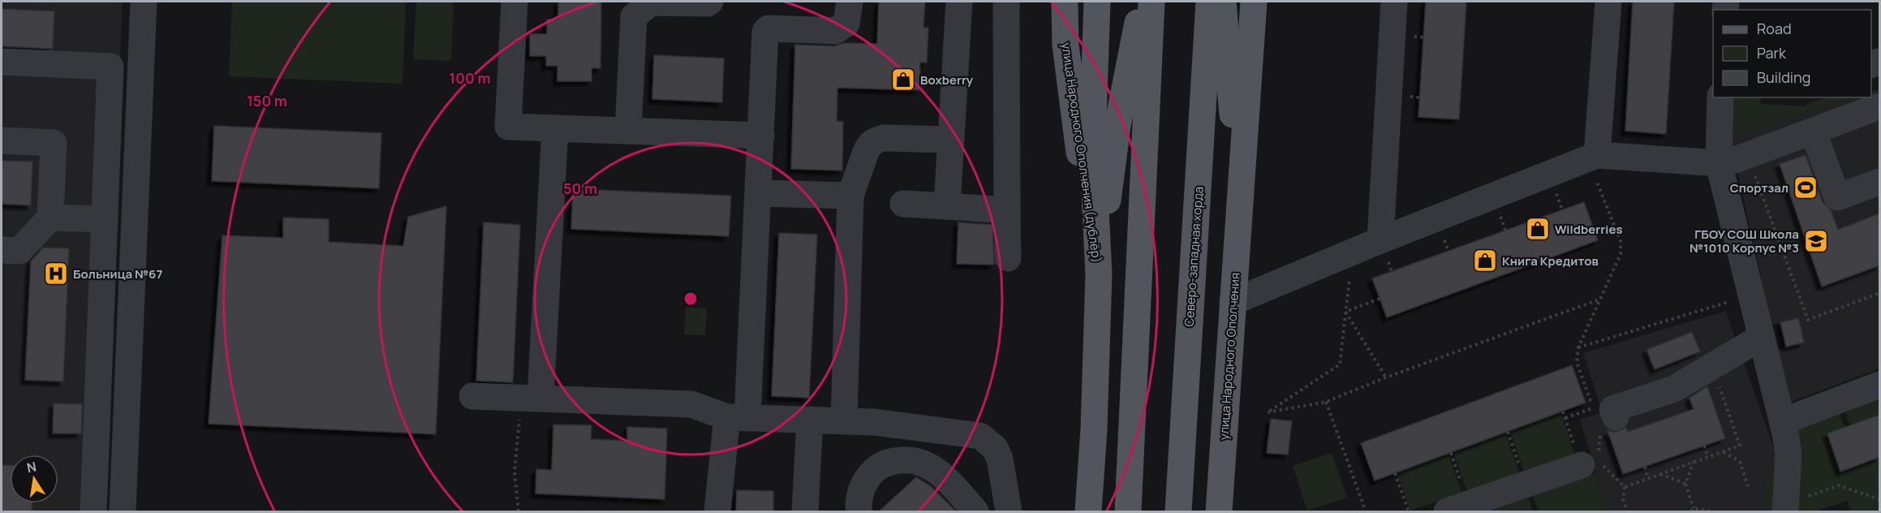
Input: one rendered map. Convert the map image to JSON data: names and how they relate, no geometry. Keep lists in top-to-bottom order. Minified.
{"streets":{"main road":["улица Народного Ополчения (дублёр)","Северо-западная хорда","улица Народного Ополчения"]},"places":{"shop":["Boxberry","Wildberries","Книга Кредитов"],"sports":["Спортзал"],"school or university":["ГБОУ СОШ Школа №1010 Корпус №3"],"hospital":["Больница №67"]},"legend":["Road","Park","Building"],"north":"top","rings":["100 m","150 m","50 m"]}
